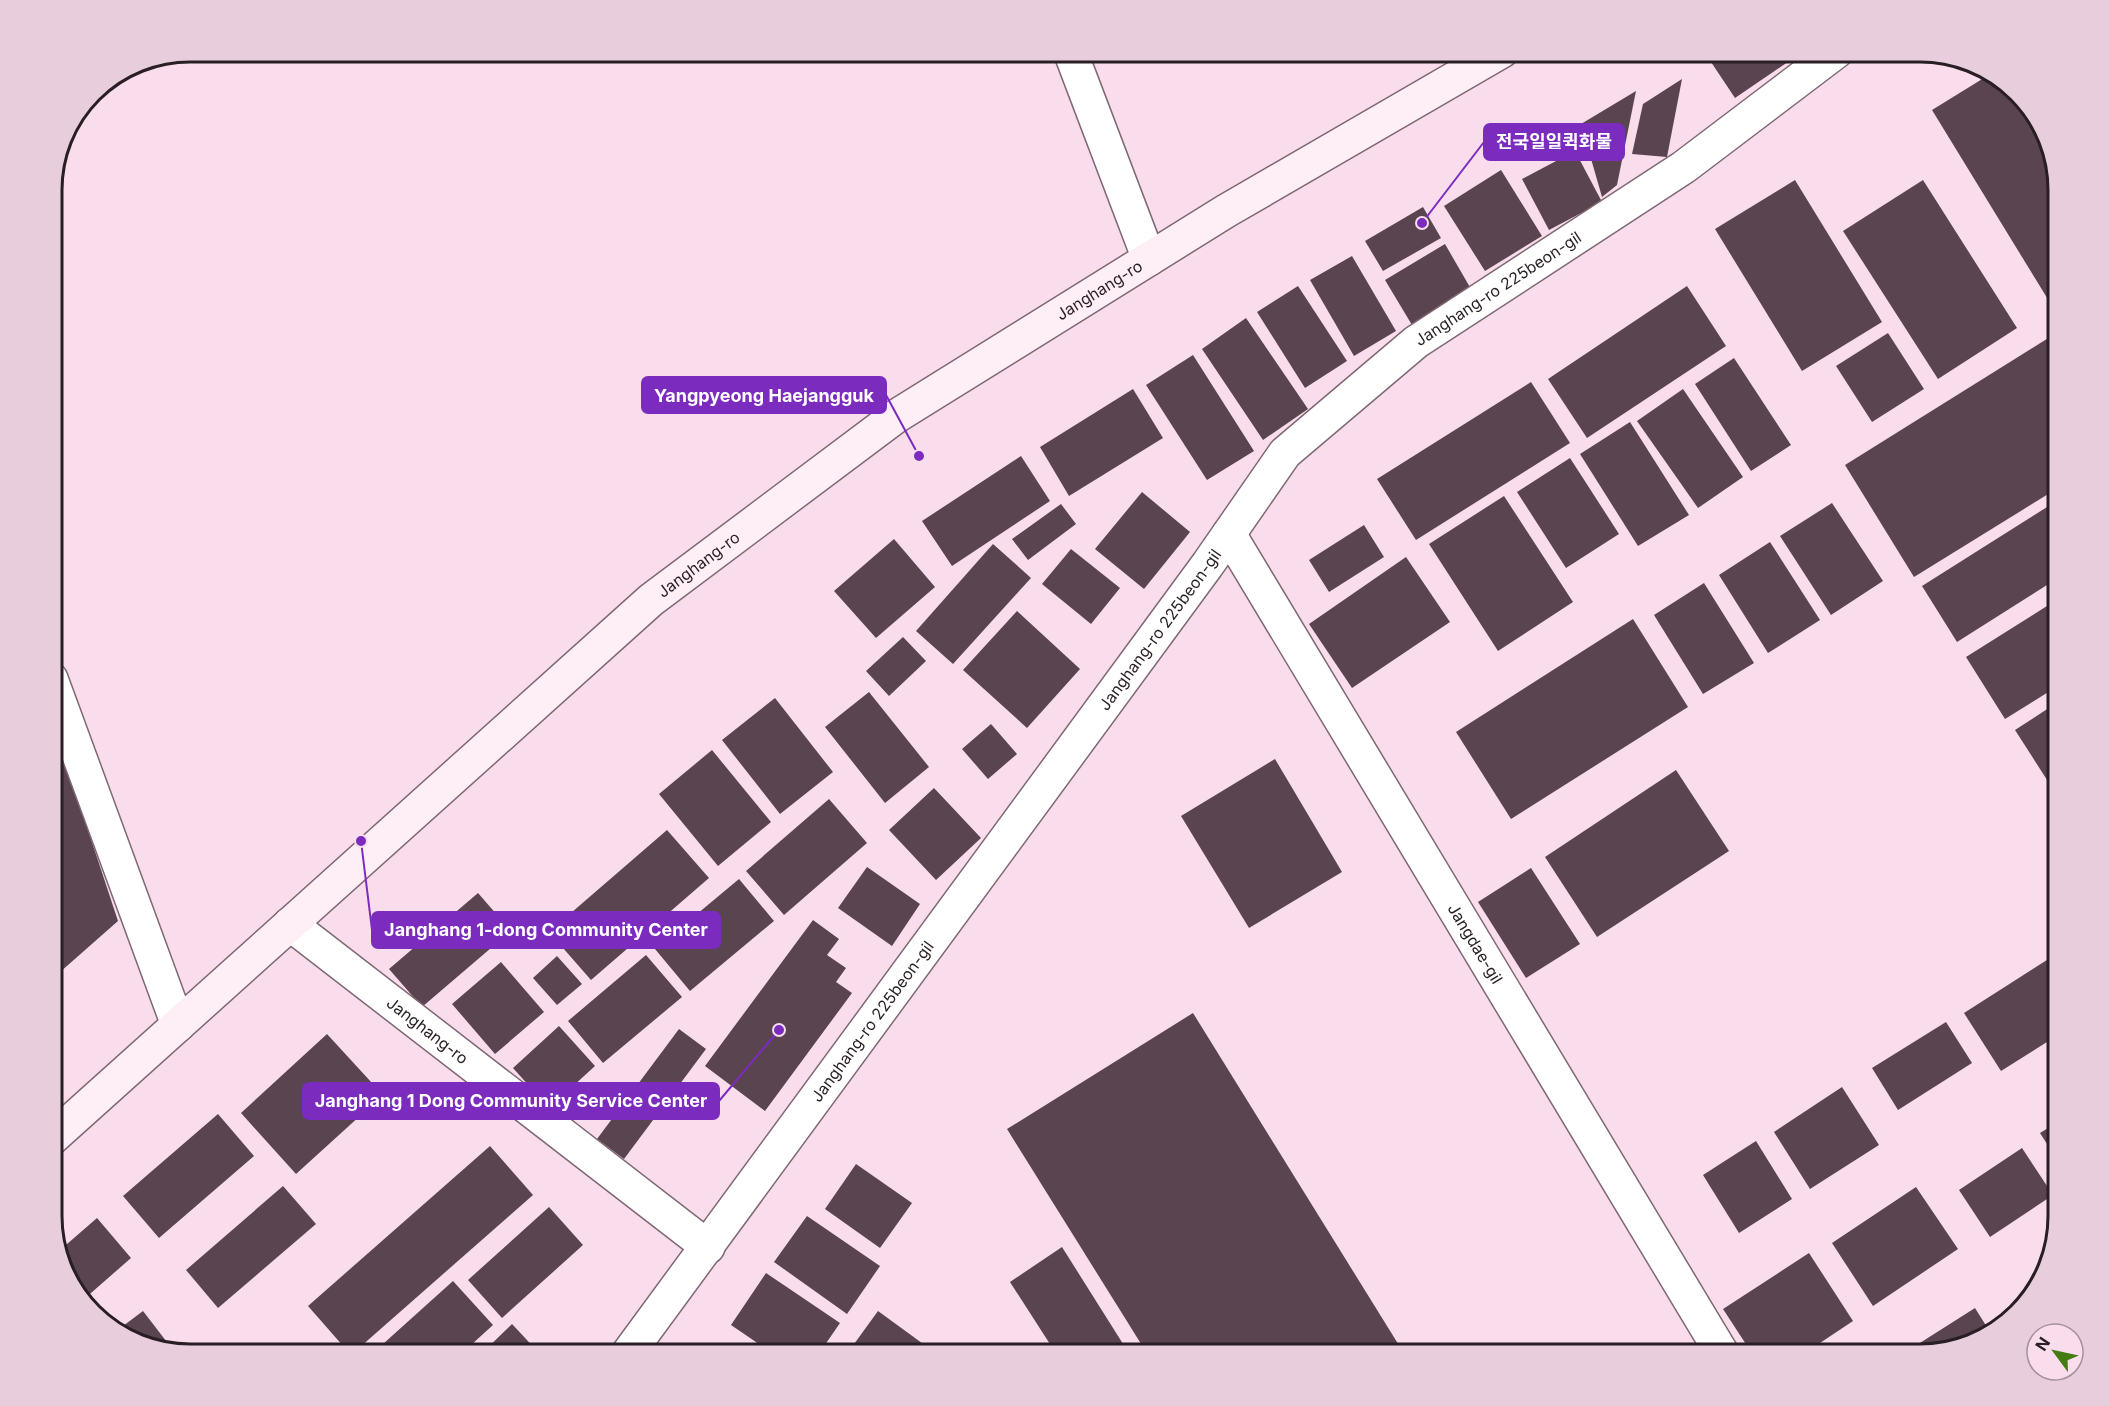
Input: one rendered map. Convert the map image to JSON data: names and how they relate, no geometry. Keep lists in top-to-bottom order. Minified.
{"streets":{"main road":["Janghang-ro"],"street":["Janghang-ro 225beon-gil","Jangdae-gil"]},"crossings":[["Janghang-ro 225beon-gil","Janghang-ro"],["Janghang-ro 225beon-gil","Jangdae-gil"]],"places":["전국일일퀵화물","Yangpyeong Haejangguk","Janghang 1-dong Community Center","Janghang 1 Dong Community Service Center"],"north":"top left"}
